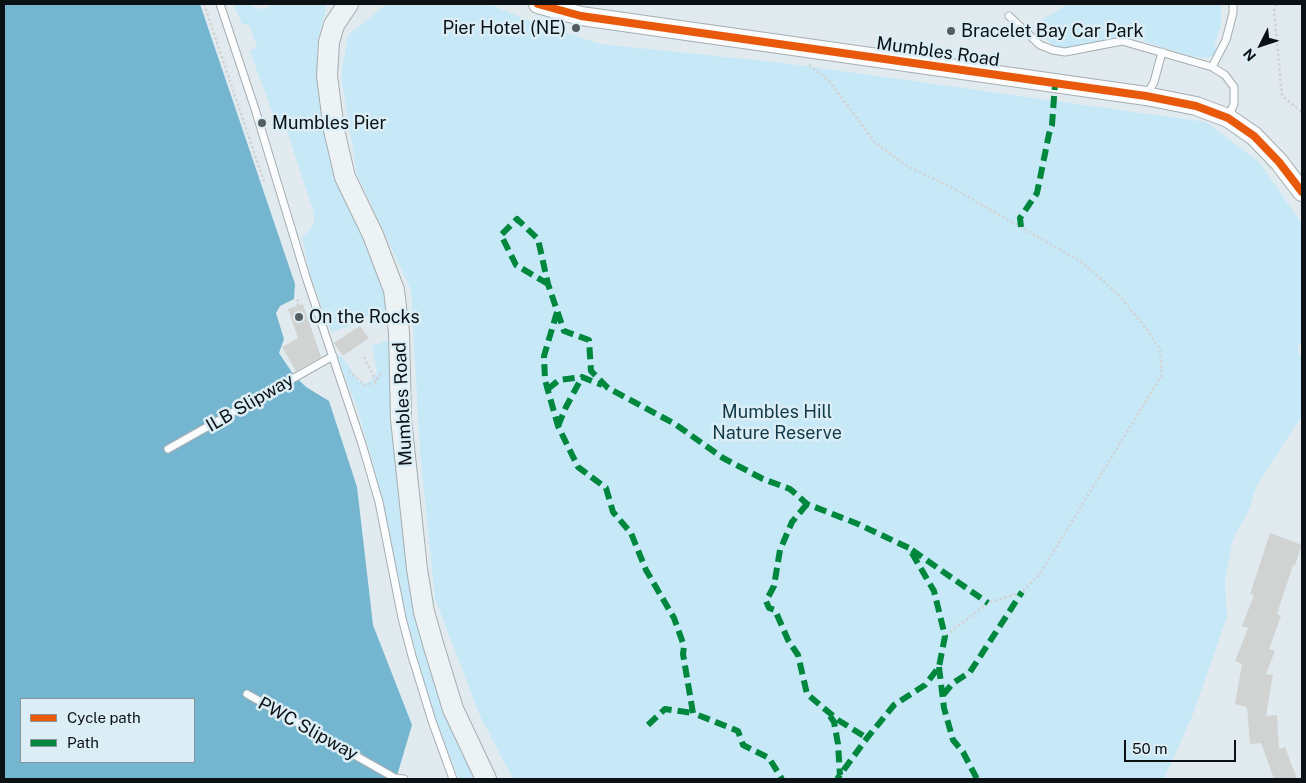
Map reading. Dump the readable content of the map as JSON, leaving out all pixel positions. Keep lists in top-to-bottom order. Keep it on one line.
{"streets":{"main road":["Mumbles Road"],"lane":["ILB Slipway","PWC Slipway"]},"parks":["Mumbles Hill Nature Reserve"],"places":["Pier Hotel (NE)","Bracelet Bay Car Park","Mumbles Pier","On the Rocks"],"legend":["Cycle path","Path"],"scale_bar":"50 m","north":"bottom left"}
